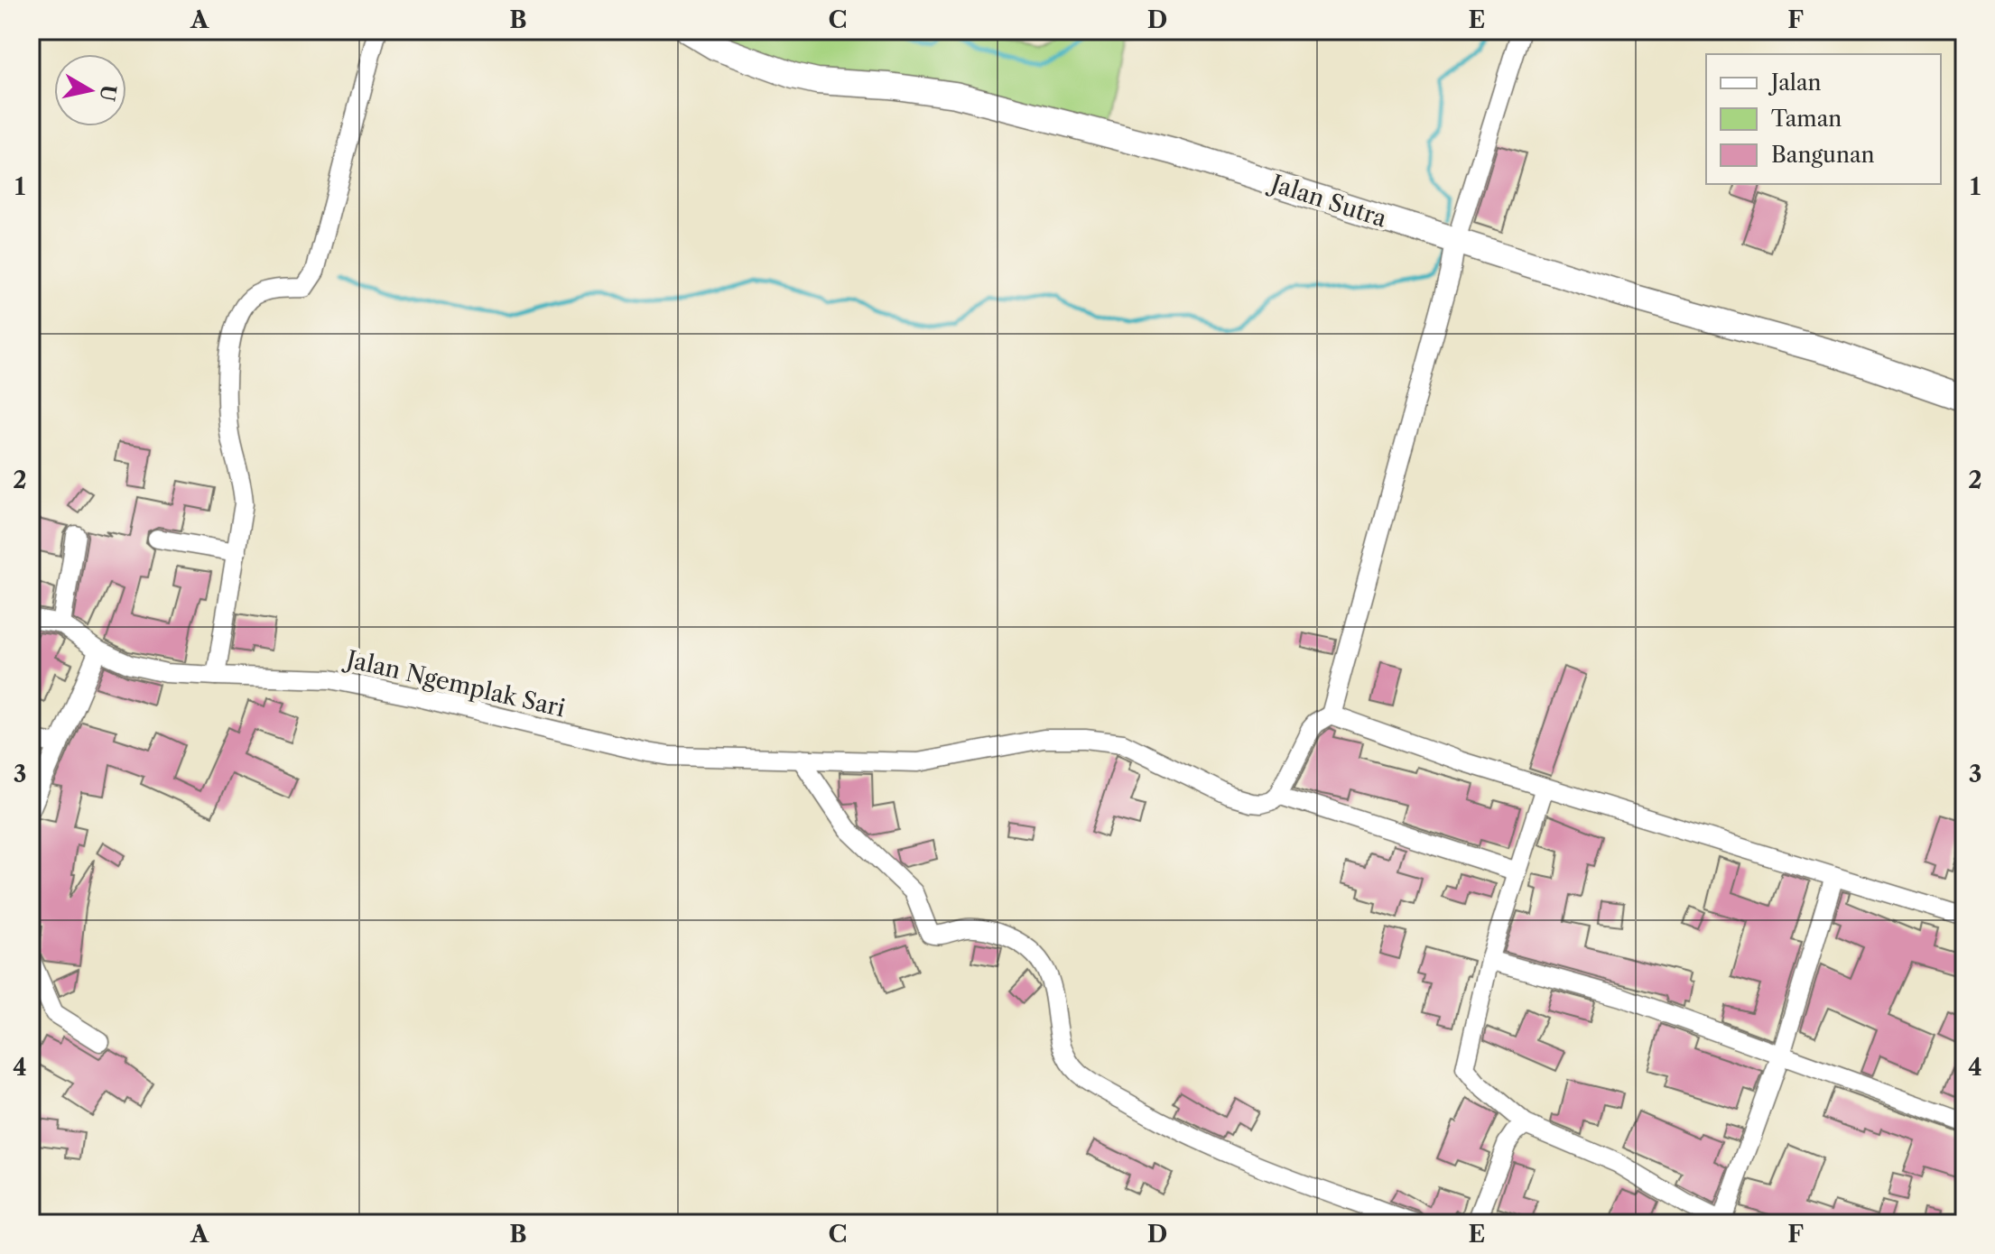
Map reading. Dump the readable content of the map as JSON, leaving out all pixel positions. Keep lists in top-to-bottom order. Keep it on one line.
{"streets":{"street":["Jalan Sutra","Jalan Ngemplak Sari"]},"legend":["Jalan","Taman","Bangunan"],"north":"right","grid":{"columns":["A","B","C","D","E","F"],"rows":["1","2","3","4"]}}
